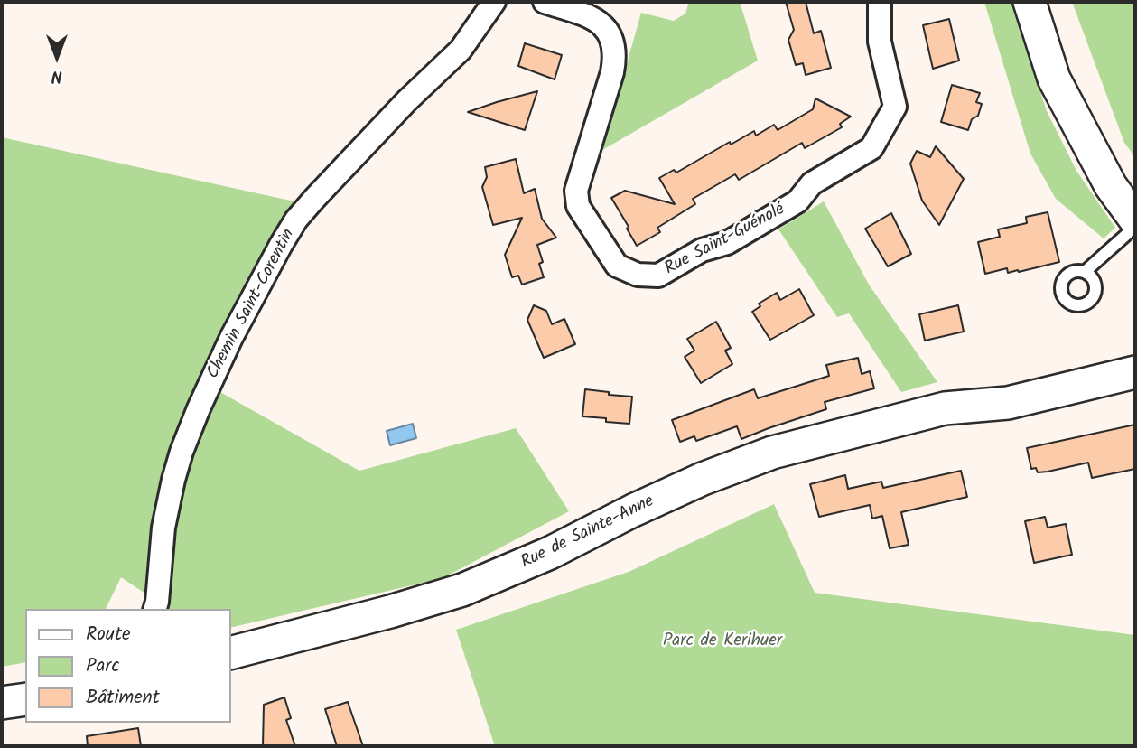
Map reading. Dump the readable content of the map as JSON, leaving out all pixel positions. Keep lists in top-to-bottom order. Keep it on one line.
{"streets":{"street":["Rue Saint-Guénolé","Chemin Saint-Corentin","Rue de Sainte-Anne"]},"parks":["Parc de Kerihuer"],"legend":["Route","Parc","Bâtiment"],"north":"bottom"}
